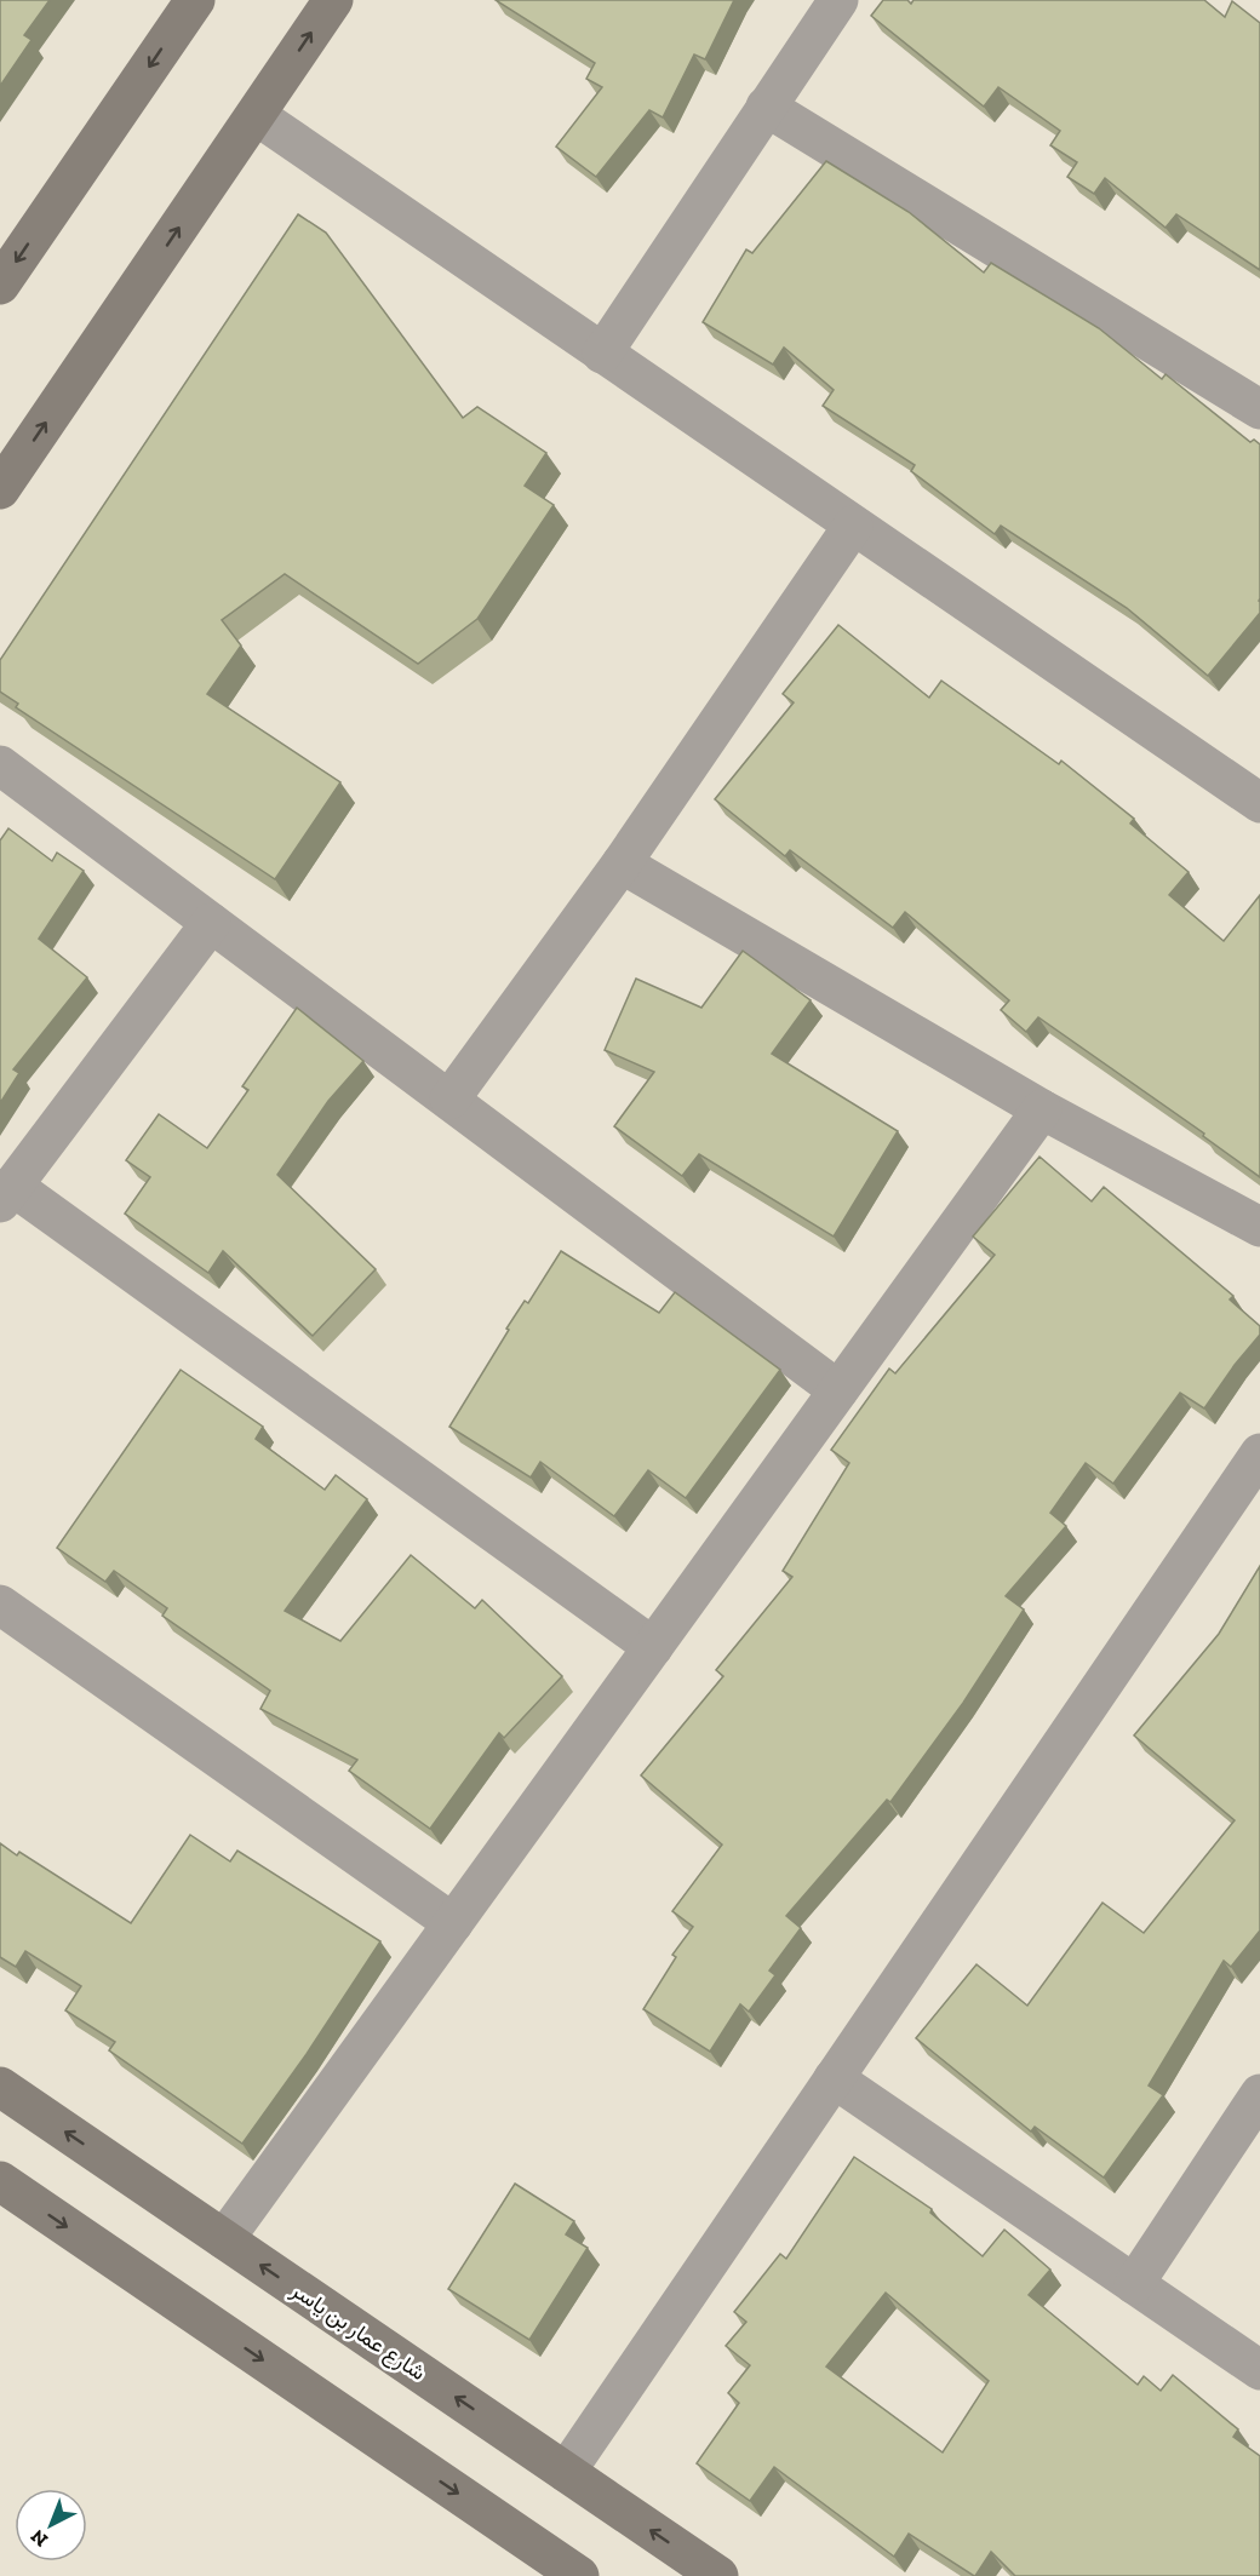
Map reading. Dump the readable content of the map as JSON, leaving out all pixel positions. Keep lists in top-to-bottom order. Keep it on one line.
{"streets":{"street":["شارع عمار بن ياسر"]},"north":"bottom left"}
